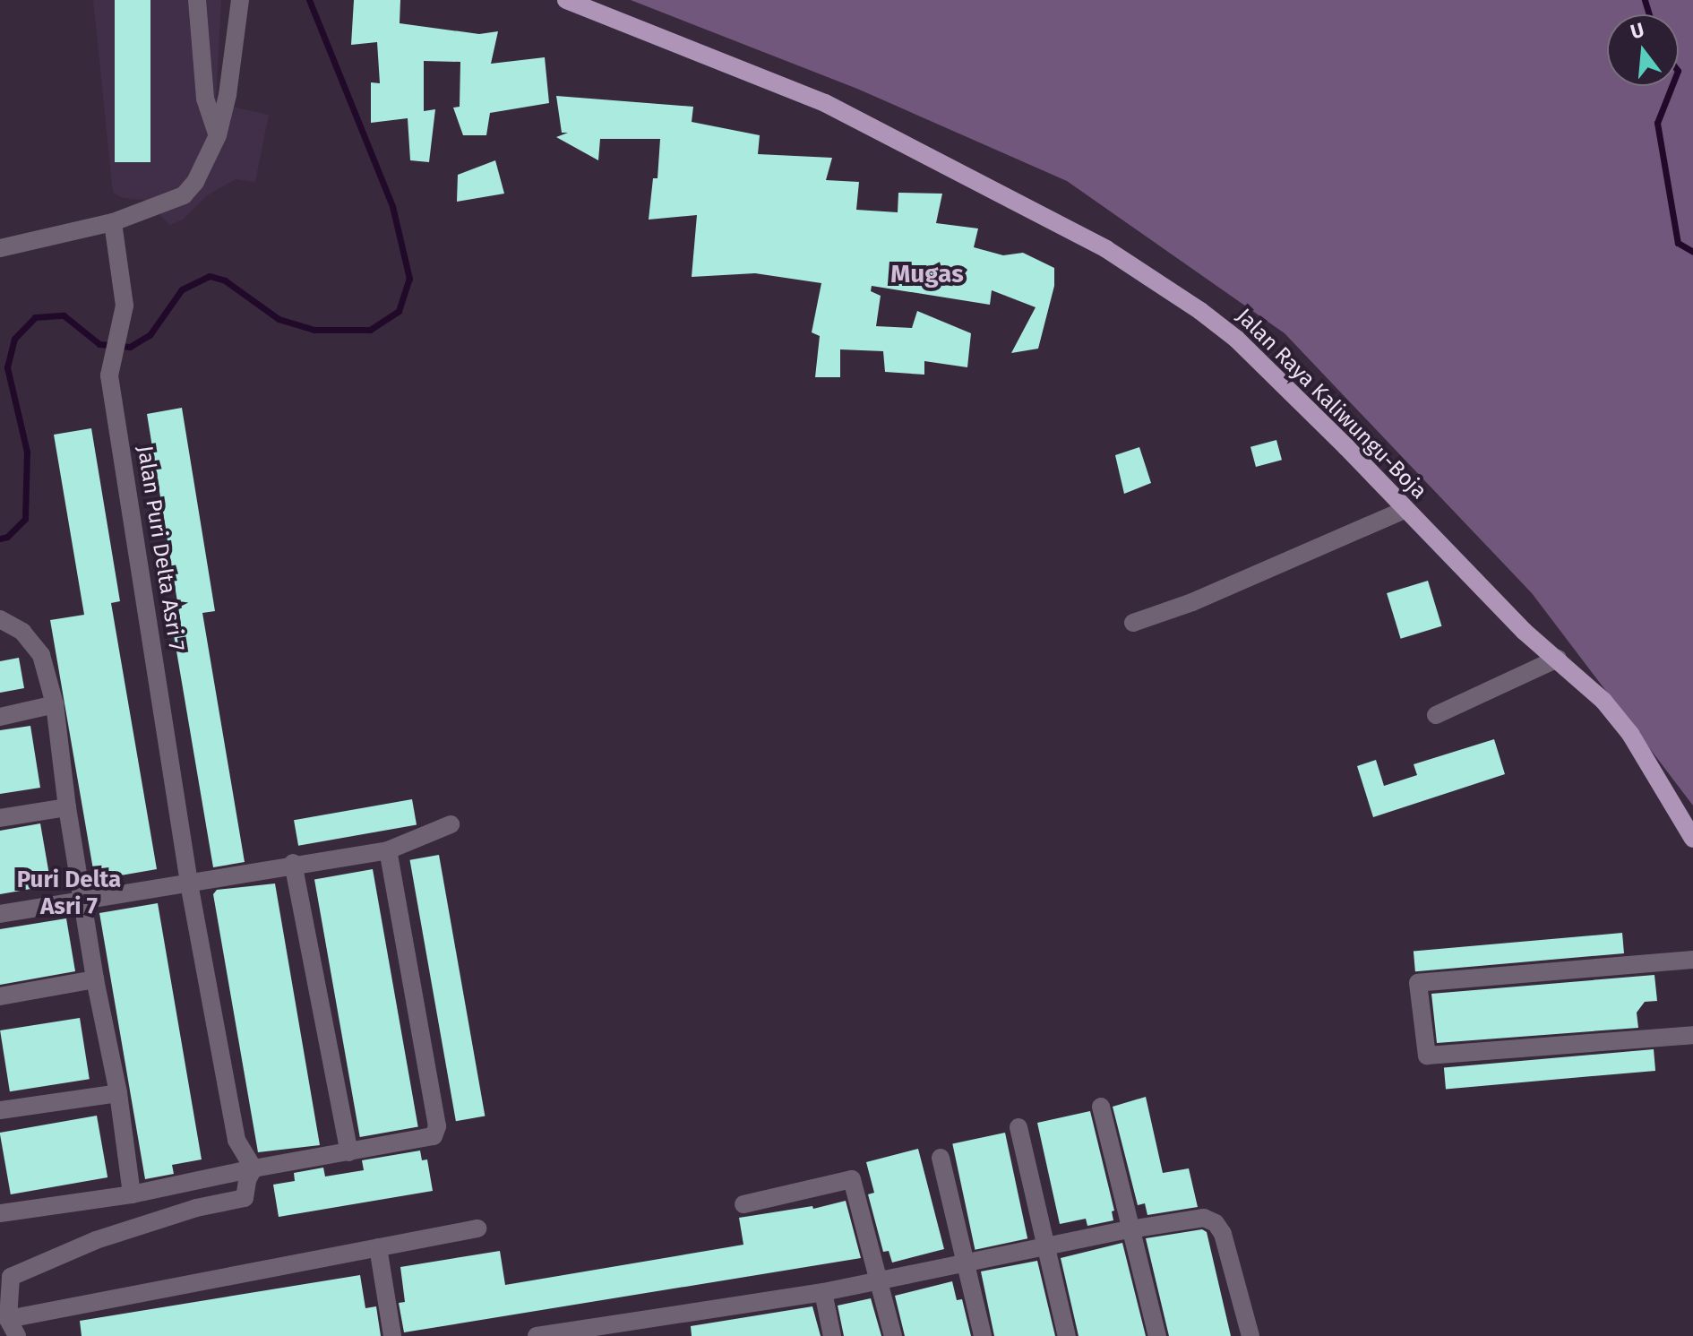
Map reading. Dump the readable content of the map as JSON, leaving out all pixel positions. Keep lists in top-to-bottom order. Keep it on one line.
{"streets":{"main road":["Jalan Raya Kaliwungu-Boja"],"street":["Jalan Puri Delta Asri 7"]},"districts":["Mugas","Puri Delta Asri 7"],"north":"top"}
